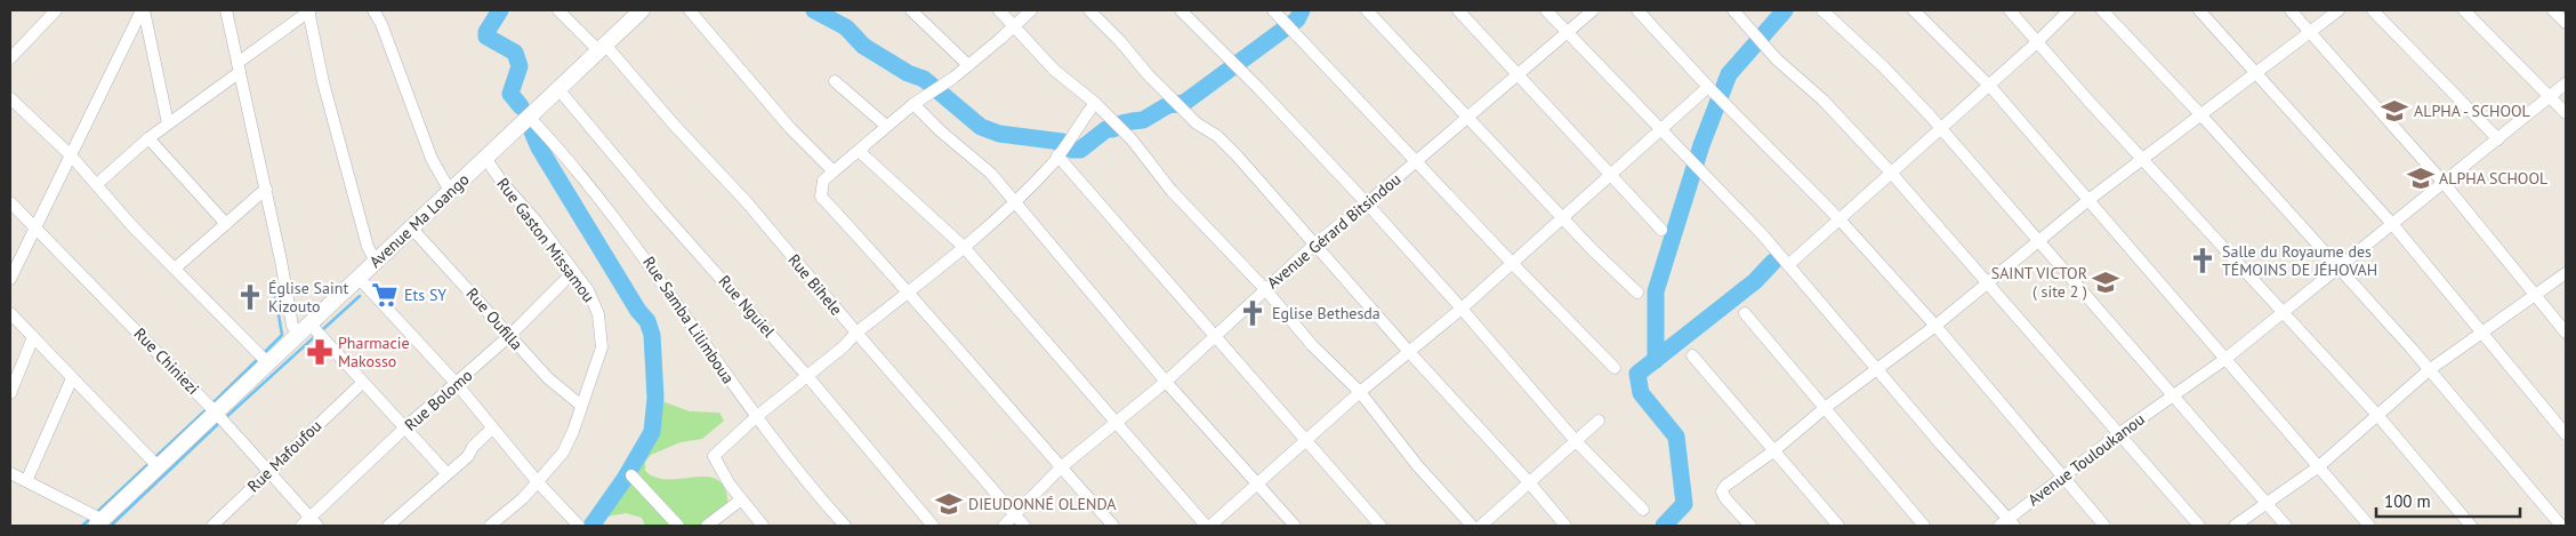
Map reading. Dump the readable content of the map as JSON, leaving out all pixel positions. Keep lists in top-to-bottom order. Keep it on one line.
{"streets":{"main road":["Avenue Ma Loango"],"street":["Avenue Gérard Bitsindou","Rue Gaston Missamou","Rue Bihele","Rue Nguiel","Rue Oufilla","Rue Samba Lilimboua","Rue Chiniezi","Rue Bolomo","Rue Mafoufou","Avenue Touloukanou"]},"crossings":[["Avenue Ma Loango","Rue Gaston Missamou"],["Avenue Ma Loango","Rue Bihele"],["Avenue Ma Loango","Rue Nguiel"],["Avenue Ma Loango","Rue Oufilla"],["Avenue Ma Loango","Rue Samba Lilimboua"],["Avenue Ma Loango","Rue Chiniezi"],["Avenue Gérard Bitsindou","Rue Bihele"],["Rue Gaston Missamou","Rue Oufilla"],["Rue Gaston Missamou","Rue Bolomo"],["Rue Oufilla","Rue Bolomo"],["Rue Chiniezi","Rue Bolomo"],["Rue Chiniezi","Rue Mafoufou"]],"places":{"school or university":["ALPHA - SCHOOL","ALPHA SCHOOL","SAINT VICTOR ( site 2 )","DIEUDONNÉ OLENDA"],"church":["Salle du Royaume des TÉMOINS DE JÉHOVAH","Église Saint Kizouto","Eglise Bethesda"],"supermarket":["Ets SY"],"pharmacy":["Pharmacie Makosso"]},"scale_bar":"100 m"}
